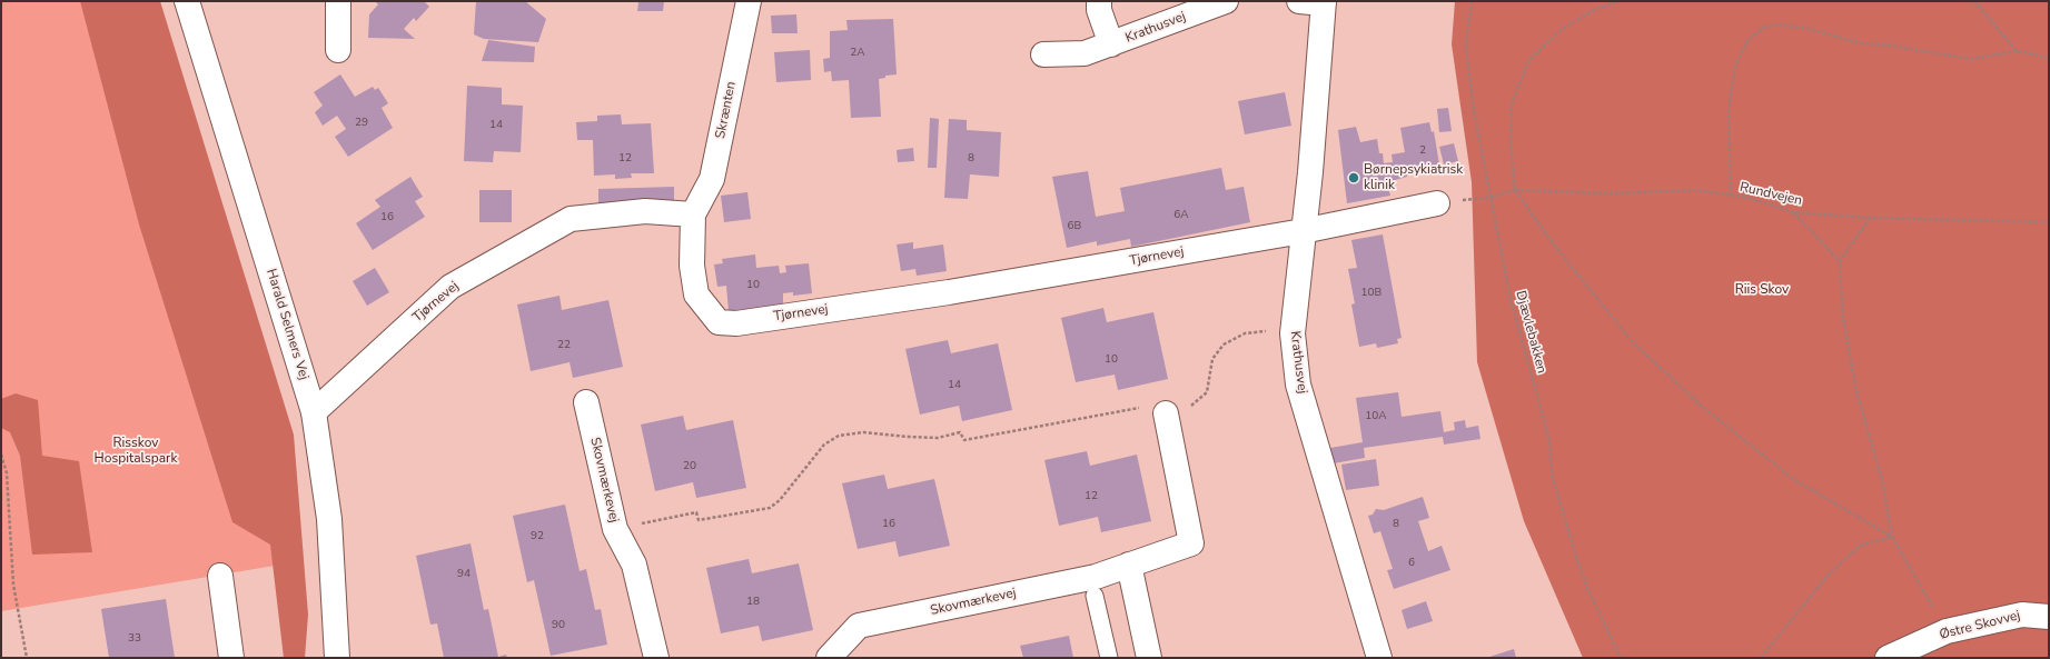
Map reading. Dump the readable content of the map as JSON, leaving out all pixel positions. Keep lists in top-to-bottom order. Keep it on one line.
{"streets":{"street":["Krathusvej","Skrænten","Tjørnevej","Harald Selmers Vej","Skovmærkevej","Østre Skovvej"],"path":["Rundvejen","Djævlebakken"]},"crossings":[["Krathusvej","Tjørnevej"],["Skrænten","Tjørnevej"],["Rundvejen","Tjørnevej"],["Rundvejen","Djævlebakken"],["Tjørnevej","Harald Selmers Vej"]],"parks":["Riis Skov","Risskov Hospitalspark"],"places":["Børnepsykiatrisk klinik"],"house_numbers":["2A","29","14","2","12","8","6A","16","6B","10","10B","22","10","14","10A","20","12","16","8","92","6","94","18","90","33"]}
